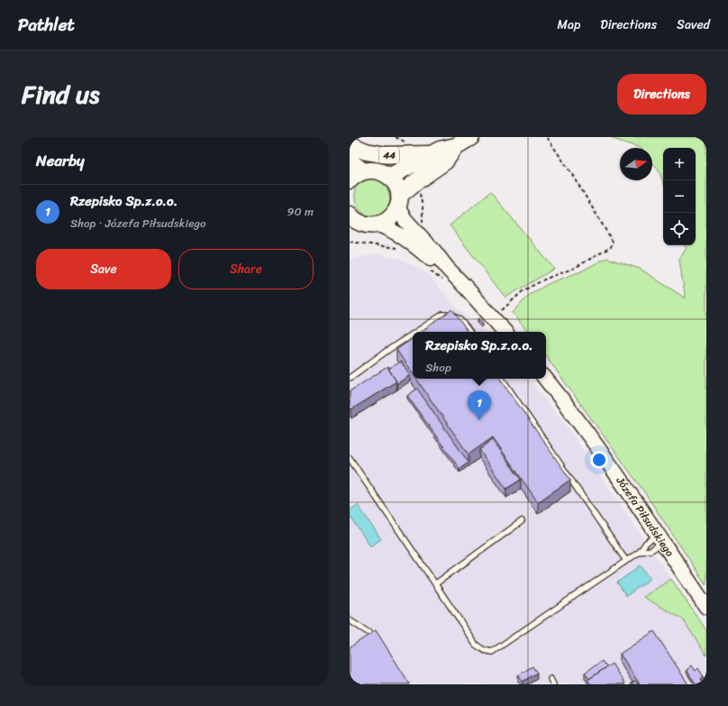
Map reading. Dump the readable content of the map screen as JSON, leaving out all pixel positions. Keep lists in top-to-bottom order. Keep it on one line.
{"streets":{"main road":["44","Józefa Piłsudskiego"]},"north":"right","page":{"header":"Pathlet","nav":["Map","Directions","Saved"],"title":"Find us","buttons":["Directions",["Save","Share"]],"heading":"Nearby","map_buttons":["+","−"],"list":[{"mark":"1","name":"Rzepisko Sp.z.o.o.","note":"Shop · Józefa Piłsudskiego","value":"90 m"}],"popup":["Rzepisko Sp.z.o.o.","Shop"],"pins":"1"}}
